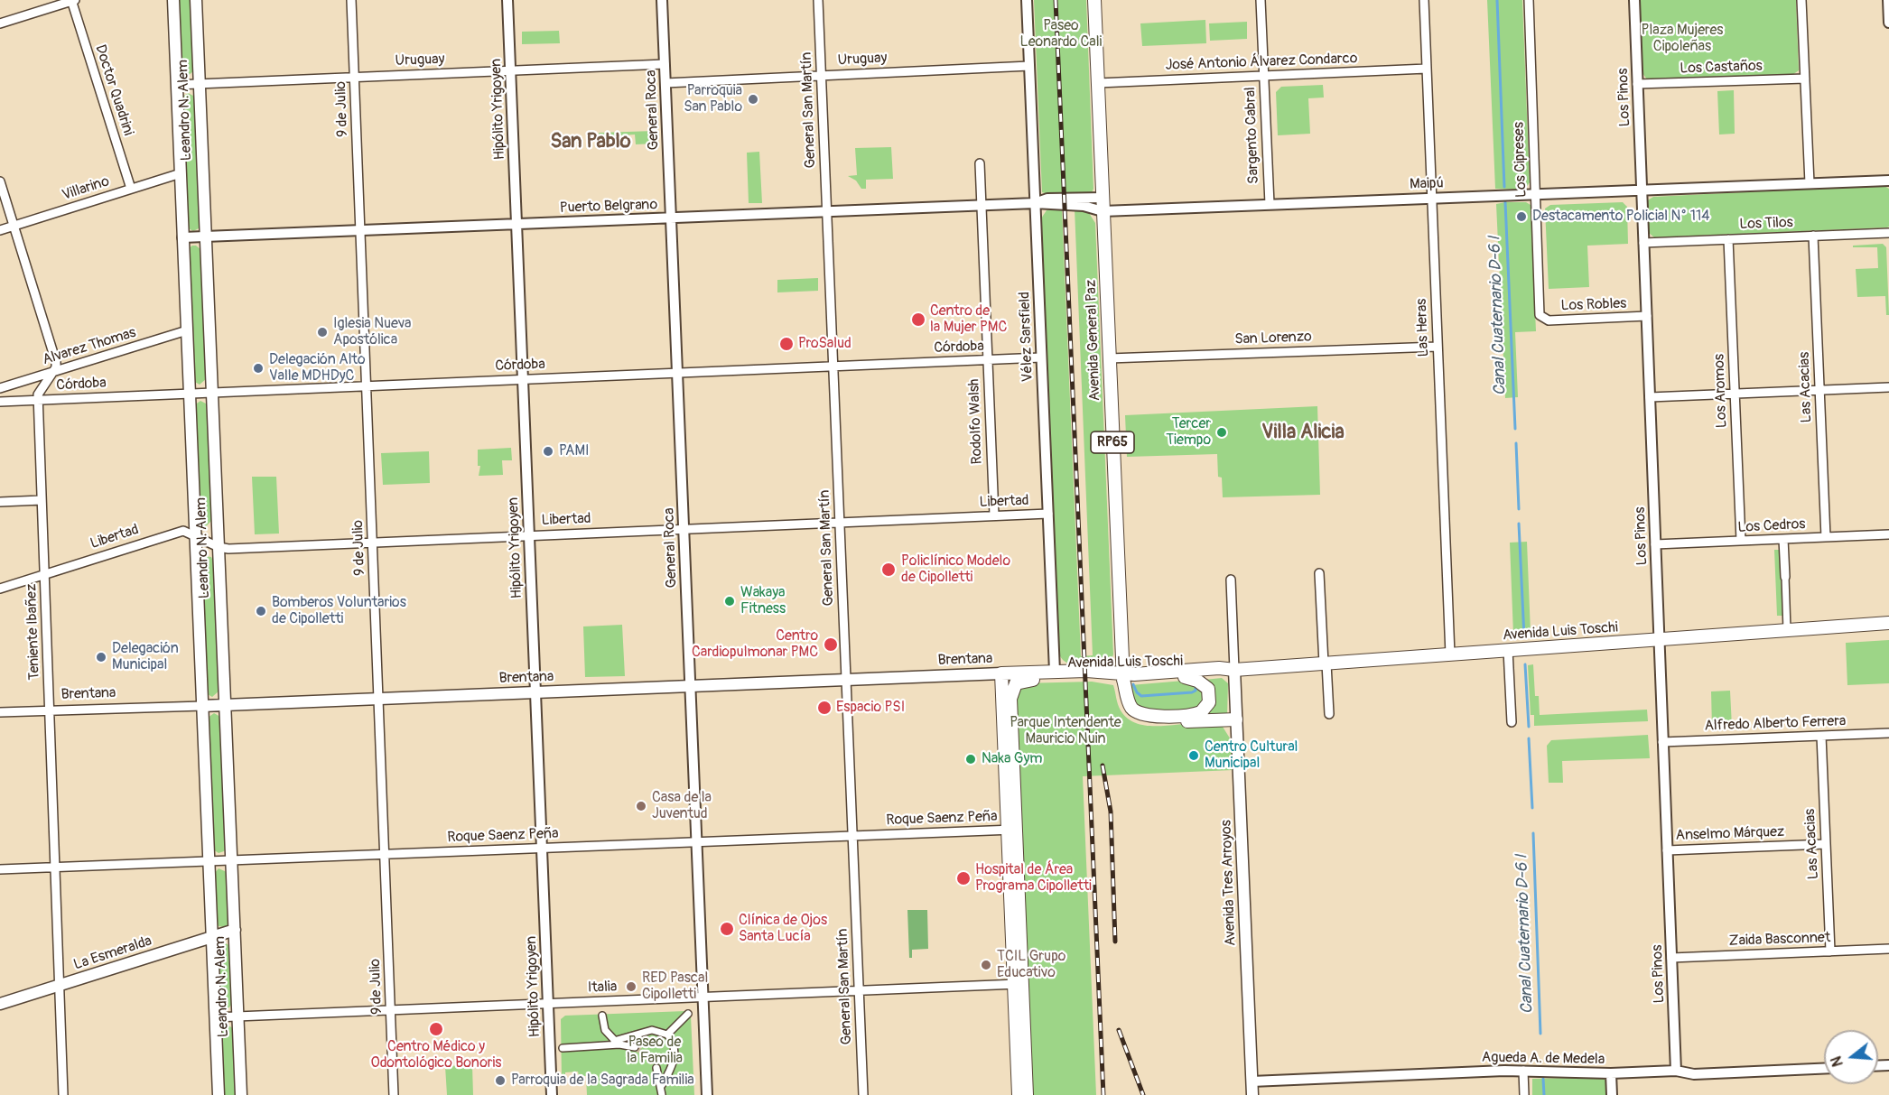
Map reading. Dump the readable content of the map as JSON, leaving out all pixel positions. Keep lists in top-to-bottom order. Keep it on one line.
{"streets":{"main road":["Leandro N. Alem","Avenida General Paz","RP65","Avenida Luis Toschi","Brentana","Avenida Tres Arroyos","La Esmeralda"],"street":["Uruguay","José Antonio Álvarez Condarco","Los Castaños","Doctor Quadrini","Los Pinos","9 de Julio","Hipólito Yrigoyen","General Roca","General San Martín","Sargento Cabral","Los Cipreses","Maipú","Villarino","Puerto Belgrano","Los Tilos","Los Robles","Las Heras","Vélez Sarsfield","San Lorenzo","Alvarez Thomas","Córdoba","Las Acacias","Los Aromos","Rodolfo Walsh","Libertad","Los Cedros","Teniente Ibañez","Alfredo Alberto Ferrera","Roque Saenz Peña","Anselmo Márquez","Zaida Basconnet","Italia","Agueda A. de Medela"]},"crossings":[["Uruguay","9 de Julio"],["Uruguay","Hipólito Yrigoyen"],["Uruguay","Leandro N. Alem"],["Uruguay","General Roca"],["Uruguay","General San Martín"],["Uruguay","Vélez Sarsfield"],["José Antonio Álvarez Condarco","Sargento Cabral"],["José Antonio Álvarez Condarco","Las Heras"],["José Antonio Álvarez Condarco","Avenida General Paz"],["Los Castaños","Los Pinos"],["Doctor Quadrini","Villarino"],["Los Pinos","Maipú"],["Los Pinos","Los Tilos"],["Los Pinos","Los Robles"],["Los Pinos","Los Cedros"],["Los Pinos","Avenida Luis Toschi"],["Los Pinos","Alfredo Alberto Ferrera"],["Los Pinos","Anselmo Márquez"],["Los Pinos","Zaida Basconnet"],["Los Pinos","Agueda A. de Medela"],["9 de Julio","Puerto Belgrano"],["9 de Julio","Córdoba"],["9 de Julio","Libertad"],["9 de Julio","Brentana"],["9 de Julio","Roque Saenz Peña"],["9 de Julio","Italia"],["Hipólito Yrigoyen","Puerto Belgrano"],["Hipólito Yrigoyen","Córdoba"],["Hipólito Yrigoyen","Libertad"],["Hipólito Yrigoyen","Brentana"],["Hipólito Yrigoyen","Roque Saenz Peña"],["Hipólito Yrigoyen","Italia"],["Leandro N. Alem","Villarino"],["Leandro N. Alem","Puerto Belgrano"],["Leandro N. Alem","Alvarez Thomas"],["Leandro N. Alem","Córdoba"],["Leandro N. Alem","Libertad"],["Leandro N. Alem","Brentana"],["Leandro N. Alem","Roque Saenz Peña"],["Leandro N. Alem","La Esmeralda"],["Leandro N. Alem","Italia"],["General Roca","Puerto Belgrano"],["General Roca","Córdoba"],["General Roca","Libertad"],["General Roca","Brentana"],["General Roca","Roque Saenz Peña"],["General Roca","Italia"],["General San Martín","Puerto Belgrano"],["General San Martín","Córdoba"],["General San Martín","Libertad"],["General San Martín","Brentana"],["General San Martín","Roque Saenz Peña"],["General San Martín","Italia"],["Sargento Cabral","Maipú"],["Los Cipreses","Maipú"],["Los Cipreses","Los Robles"],["Maipú","Puerto Belgrano"],["Maipú","Las Heras"],["Maipú","Vélez Sarsfield"],["Maipú","Avenida General Paz"],["Puerto Belgrano","Vélez Sarsfield"],["Puerto Belgrano","Rodolfo Walsh"],["Los Tilos","Las Acacias"],["Los Tilos","Los Aromos"],["Las Heras","San Lorenzo"],["Las Heras","Avenida Luis Toschi"],["Vélez Sarsfield","Córdoba"],["Vélez Sarsfield","Libertad"],["Vélez Sarsfield","Avenida Luis Toschi"],["Vélez Sarsfield","Brentana"],["San Lorenzo","Avenida General Paz"],["Avenida General Paz","RP65"],["Avenida General Paz","Avenida Luis Toschi"],["Alvarez Thomas","Teniente Ibañez"],["Córdoba","Rodolfo Walsh"],["Córdoba","Teniente Ibañez"],["Las Acacias","Los Cedros"],["Las Acacias","Alfredo Alberto Ferrera"],["Las Acacias","Anselmo Márquez"],["Las Acacias","Zaida Basconnet"],["Los Aromos","Los Cedros"],["Rodolfo Walsh","Libertad"],["RP65","Avenida Luis Toschi"],["Libertad","Teniente Ibañez"],["Teniente Ibañez","Brentana"],["Teniente Ibañez","Roque Saenz Peña"],["Teniente Ibañez","La Esmeralda"],["Avenida Luis Toschi","Brentana"],["Avenida Luis Toschi","Avenida Tres Arroyos"],["Avenida Tres Arroyos","Agueda A. de Medela"]],"districts":["San Pablo","Villa Alicia"],"water":["Canal Cuaternario D-6 I"],"parks":["Paseo Leonardo Cali","Plaza Mujeres Cipoleñas","Parque Intendente Mauricio Nuin","Paseo de la Familia"],"places":["Parroquia San Pablo","Destacamento Policial N° 114","Centro de la Mujer PMC","Iglesia Nueva Apostólica","ProSalud","Delegación Alto Valle MDHDyC","Tercer Tiempo","PAMI","Policlínico Modelo de Cipolletti","Wakaya Fitness","Bomberos Voluntarios de Cipolletti","Centro Cardiopulmonar PMC","Delegación Municipal","Espacio PSI","Centro Cultural Municipal","Naka Gym","Casa de la Juventud","Hospital de Área Programa Cipolletti","Clínica de Ojos Santa Lucía","TCIL Grupo Educativo","RED Pascal Cipolletti","Centro Médico y Odontológico Bonoris","Parroquia de la Sagrada Familia"],"north":"left"}
